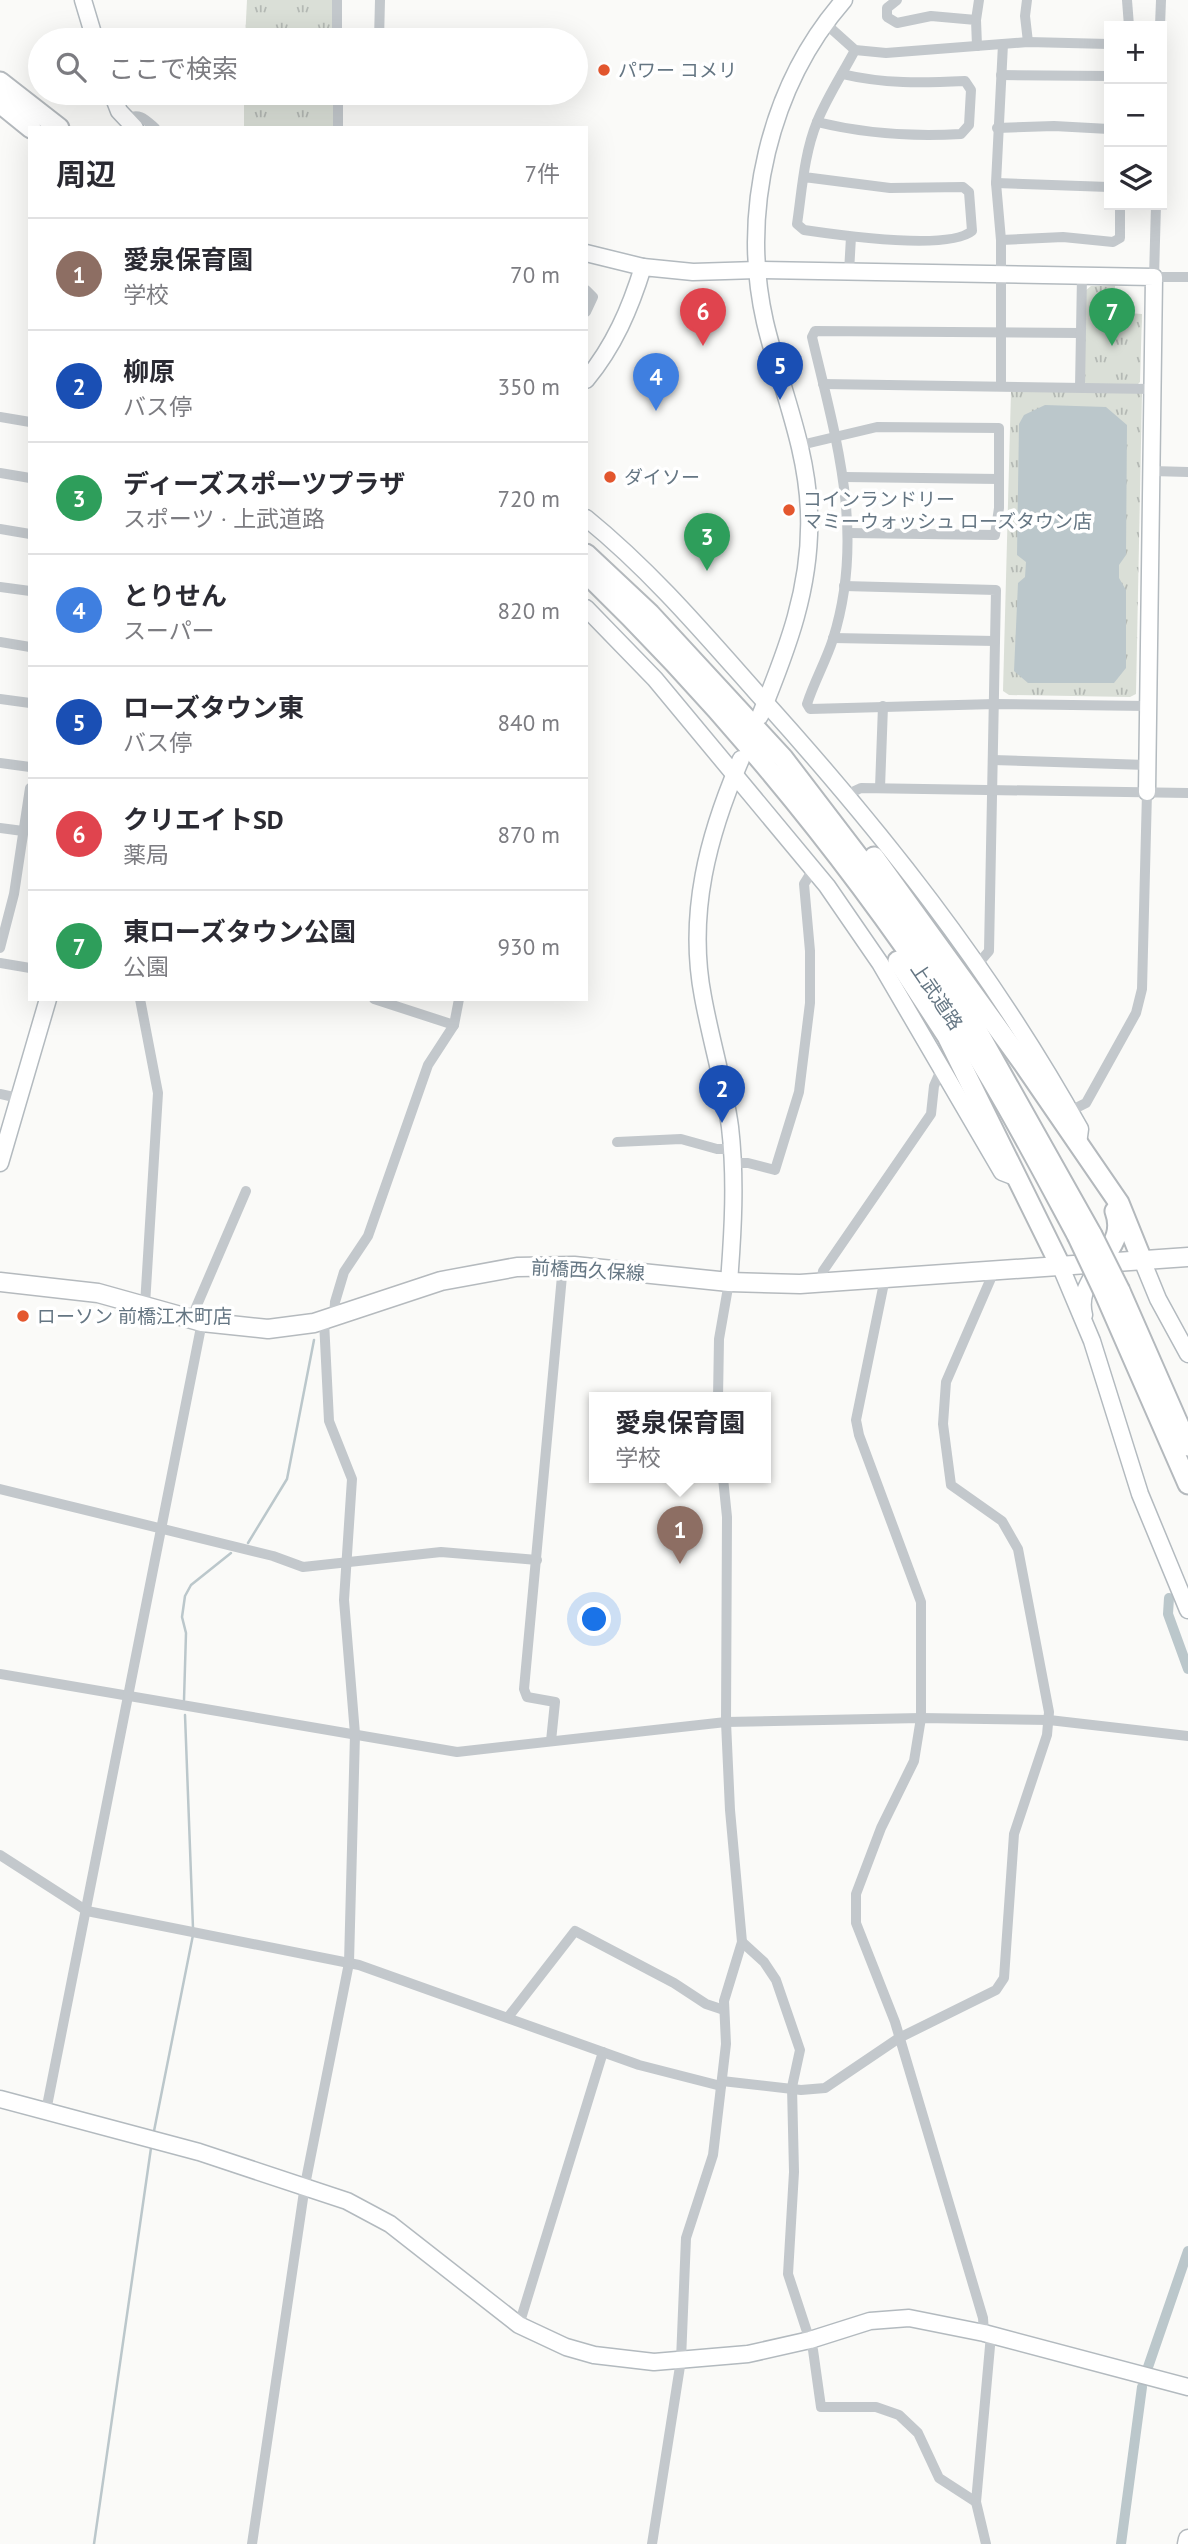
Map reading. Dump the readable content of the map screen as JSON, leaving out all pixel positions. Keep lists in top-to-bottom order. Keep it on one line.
{"streets":{"highway":["上武道路"],"main road":["前橋西久保線"]},"places":["パワー コメリ","ダイソー","コインランドリー マミーウォッシュ ローズタウン店","ローソン 前橋江木町店"],"page":{"map_buttons":["+","−"],"search":"ここで検索","heading":["周辺","7件"],"list":[{"mark":"1","name":"愛泉保育園","note":"学校","value":"70 m"},{"mark":"2","name":"柳原","note":"バス停","value":"350 m"},{"mark":"3","name":"ディーズスポーツプラザ","note":"スポーツ · 上武道路","value":"720 m"},{"mark":"4","name":"とりせん","note":"スーパー","value":"820 m"},{"mark":"5","name":"ローズタウン東","note":"バス停","value":"840 m"},{"mark":"6","name":"クリエイトSD","note":"薬局","value":"870 m"},{"mark":"7","name":"東ローズタウン公園","note":"公園","value":"930 m"}],"pins":["6","7","5","4","3","2","1"],"popup":["愛泉保育園","学校"]}}
